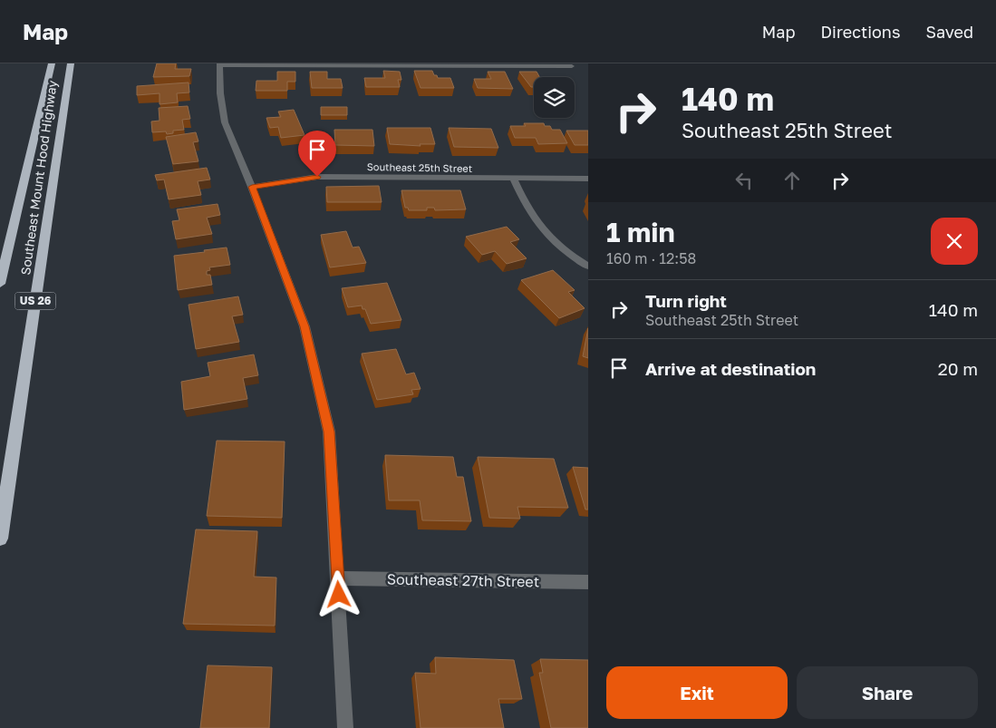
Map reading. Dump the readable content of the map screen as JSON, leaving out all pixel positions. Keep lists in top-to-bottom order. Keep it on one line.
{"streets":{"highway":["Southeast Mount Hood Highway","US 26"],"street":["Southeast 25th Street","Southeast 27th Street"]},"page":{"header":"Map","nav":["Map","Directions","Saved"],"turn":["140 m","Southeast 25th Street"],"heading":["1 min","160 m · 12:58"],"list":[{"name":"Turn right","note":"Southeast 25th Street","value":"140 m"},{"name":"Arrive at destination","value":"20 m"}],"buttons":["Exit","Share"]}}
